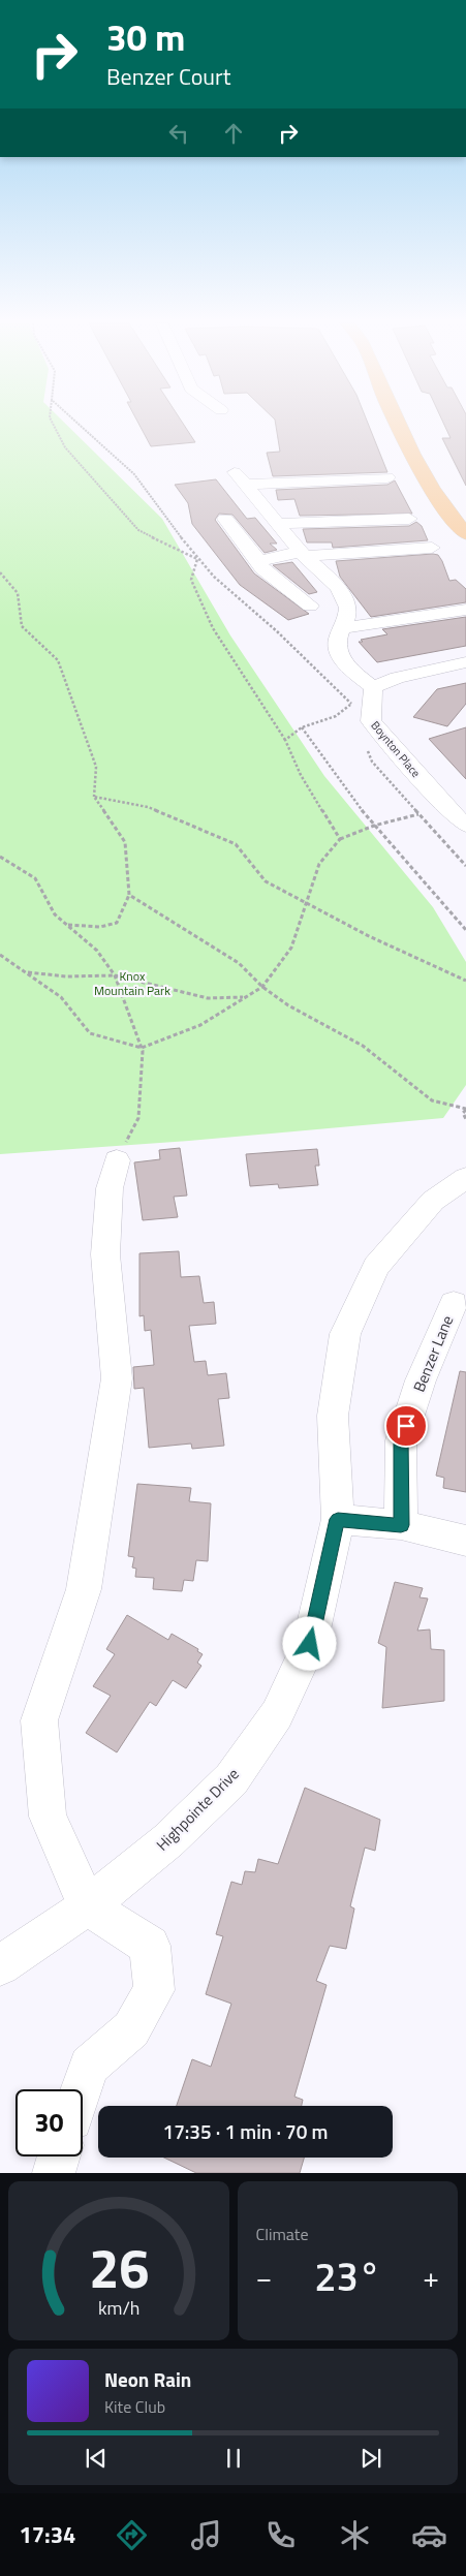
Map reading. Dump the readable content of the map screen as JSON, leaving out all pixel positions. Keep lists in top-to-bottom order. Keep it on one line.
{"streets":{"street":["Boynton Place","Benzer Lane","Highpointe Drive"]},"parks":["Knox Mountain Park"],"page":{"turn":["30 m","Benzer Court"],"limit":"30","trip":"17:35 · 1 min · 70 m","tile":"Climate","heat":["−","23°","+"],"song":["Neon Rain","Kite Club"],"tabs":"17:34","gauge":["26","km/h"]}}
